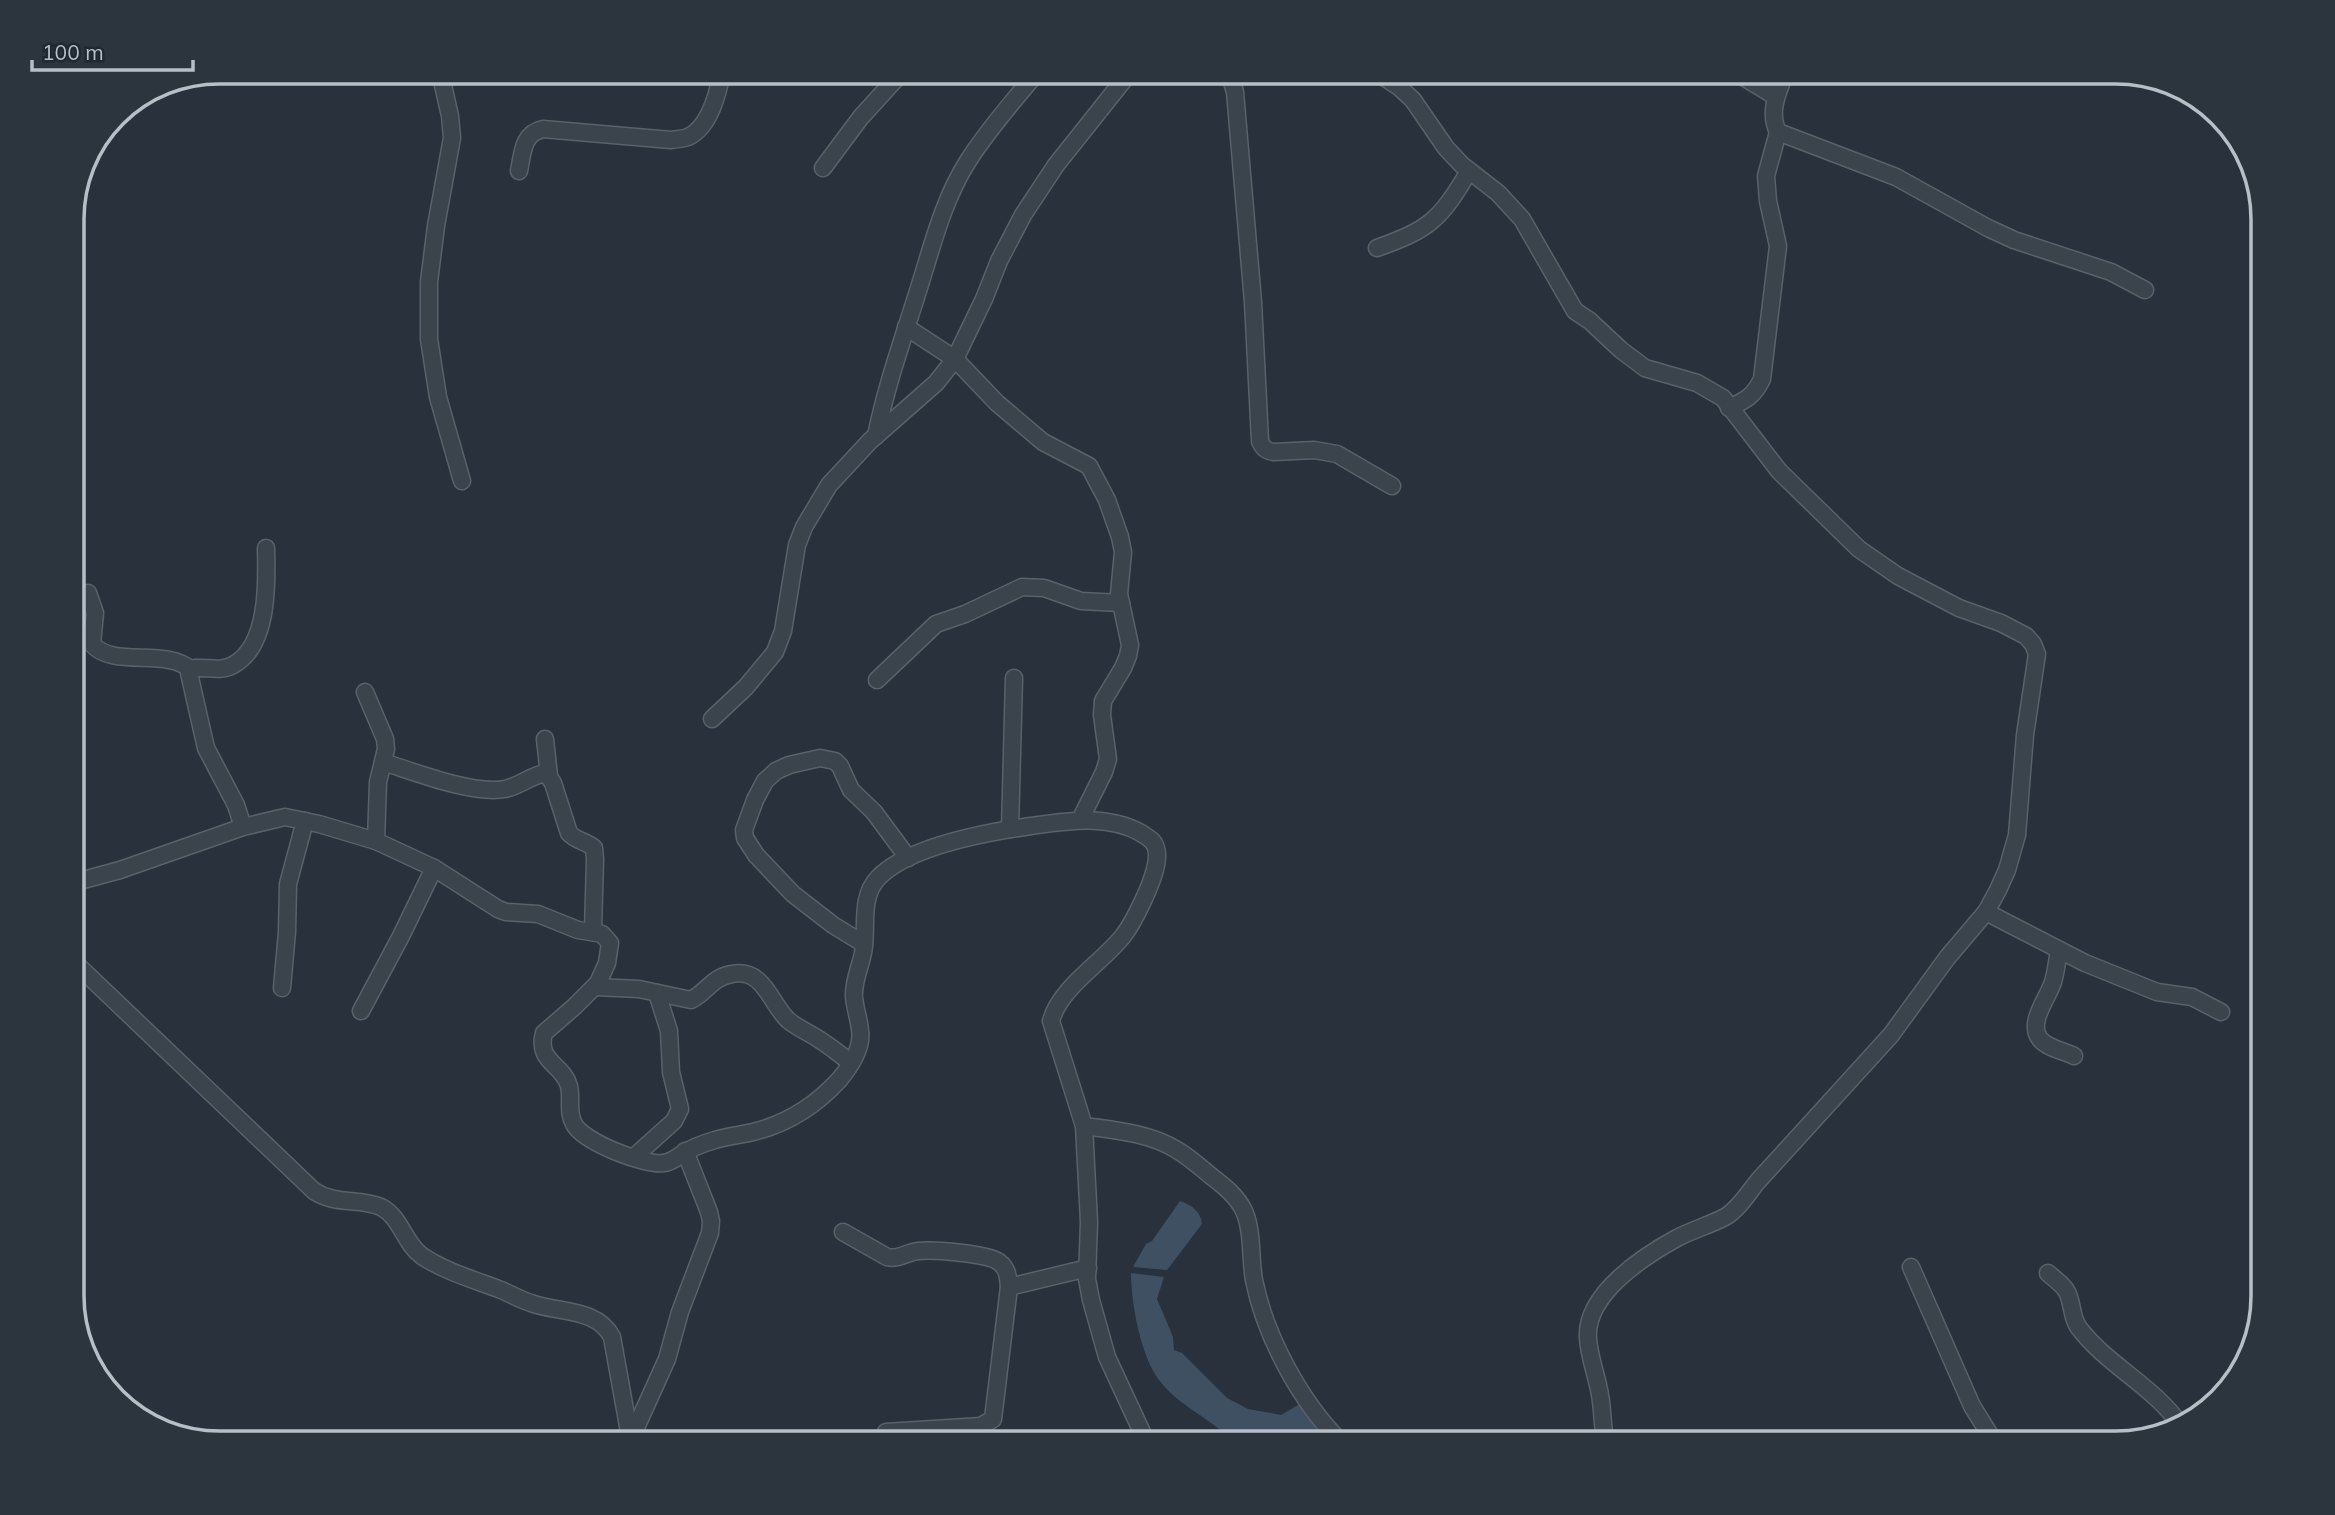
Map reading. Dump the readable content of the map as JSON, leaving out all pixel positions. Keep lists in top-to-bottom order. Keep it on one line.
{"scale_bar":"100 m"}
